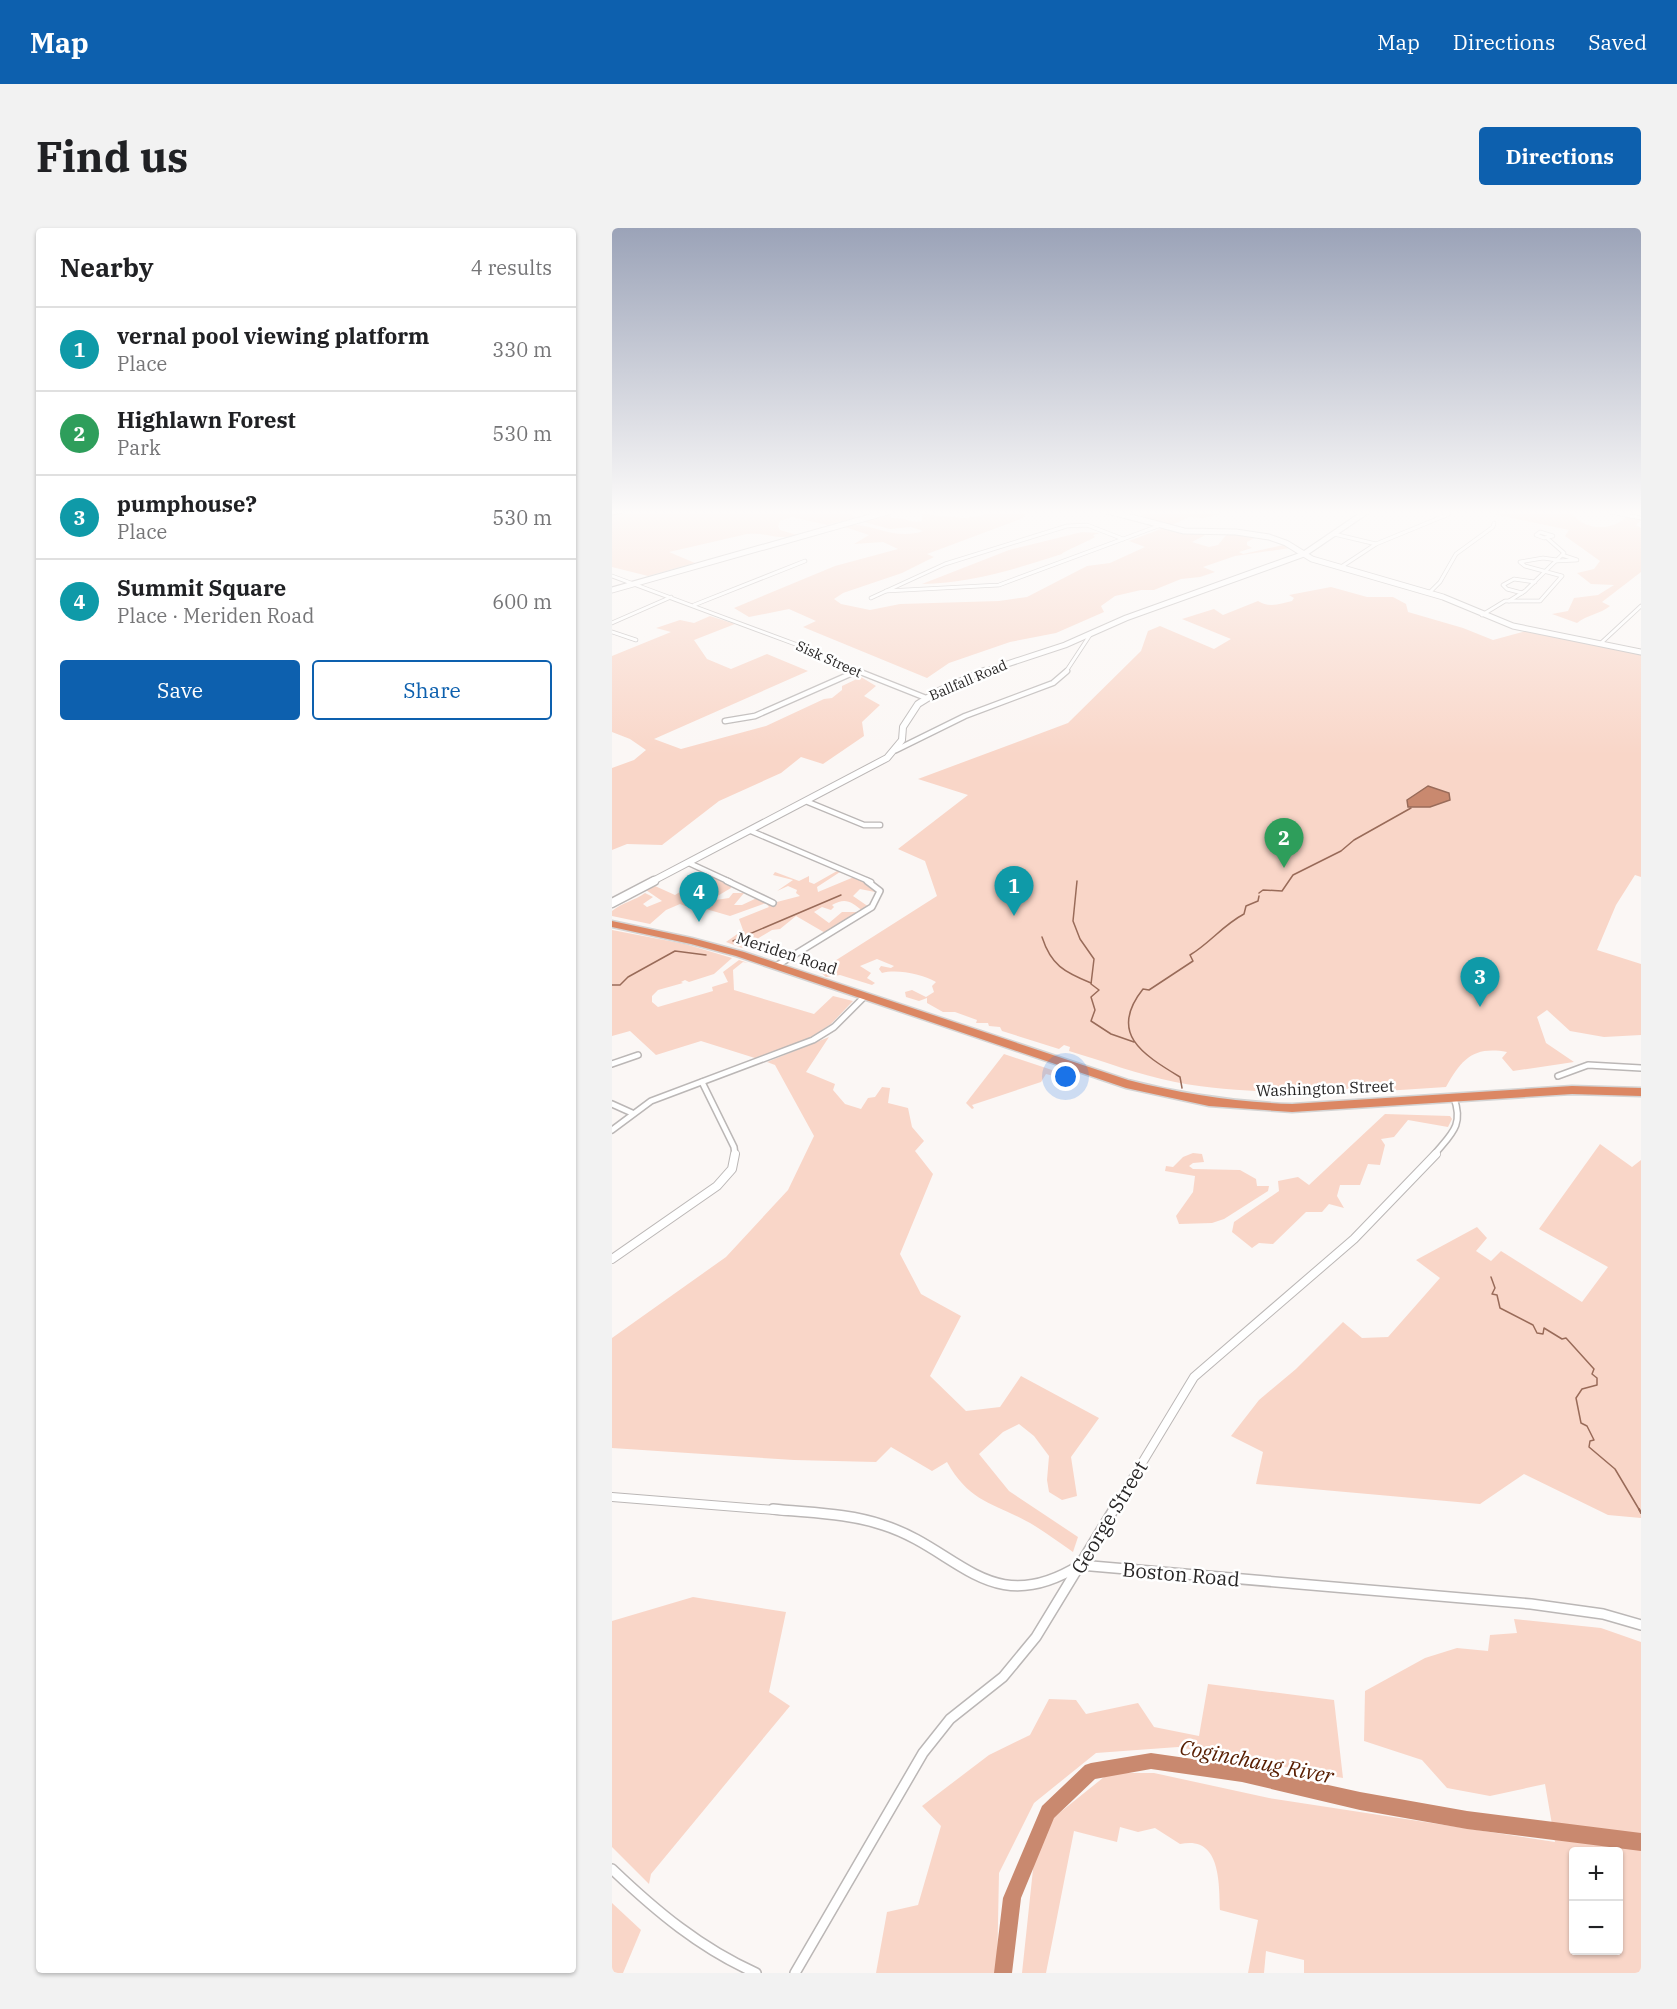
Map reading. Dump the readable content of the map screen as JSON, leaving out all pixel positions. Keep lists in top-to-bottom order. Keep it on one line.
{"streets":{"highway":["Meriden Road","Washington Street"],"main road":["Ballfall Road"],"street":["Sisk Street","George Street","Boston Road"]},"crossings":[["Sisk Street","Ballfall Road"],["Meriden Road","Washington Street"],["Washington Street","George Street"],["George Street","Boston Road"]],"water":["Coginchaug River"],"page":{"header":"Map","nav":["Map","Directions","Saved"],"buttons":["Directions",["Save","Share"]],"title":"Find us","heading":["Nearby","4 results"],"list":[{"mark":"1","name":"vernal pool viewing platform","note":"Place","value":"330 m"},{"mark":"2","name":"Highlawn Forest","note":"Park","value":"530 m"},{"mark":"3","name":"pumphouse?","note":"Place","value":"530 m"},{"mark":"4","name":"Summit Square","note":"Place · Meriden Road","value":"600 m"}],"pins":["2","1","4","3"],"map_buttons":["+","−"]}}
